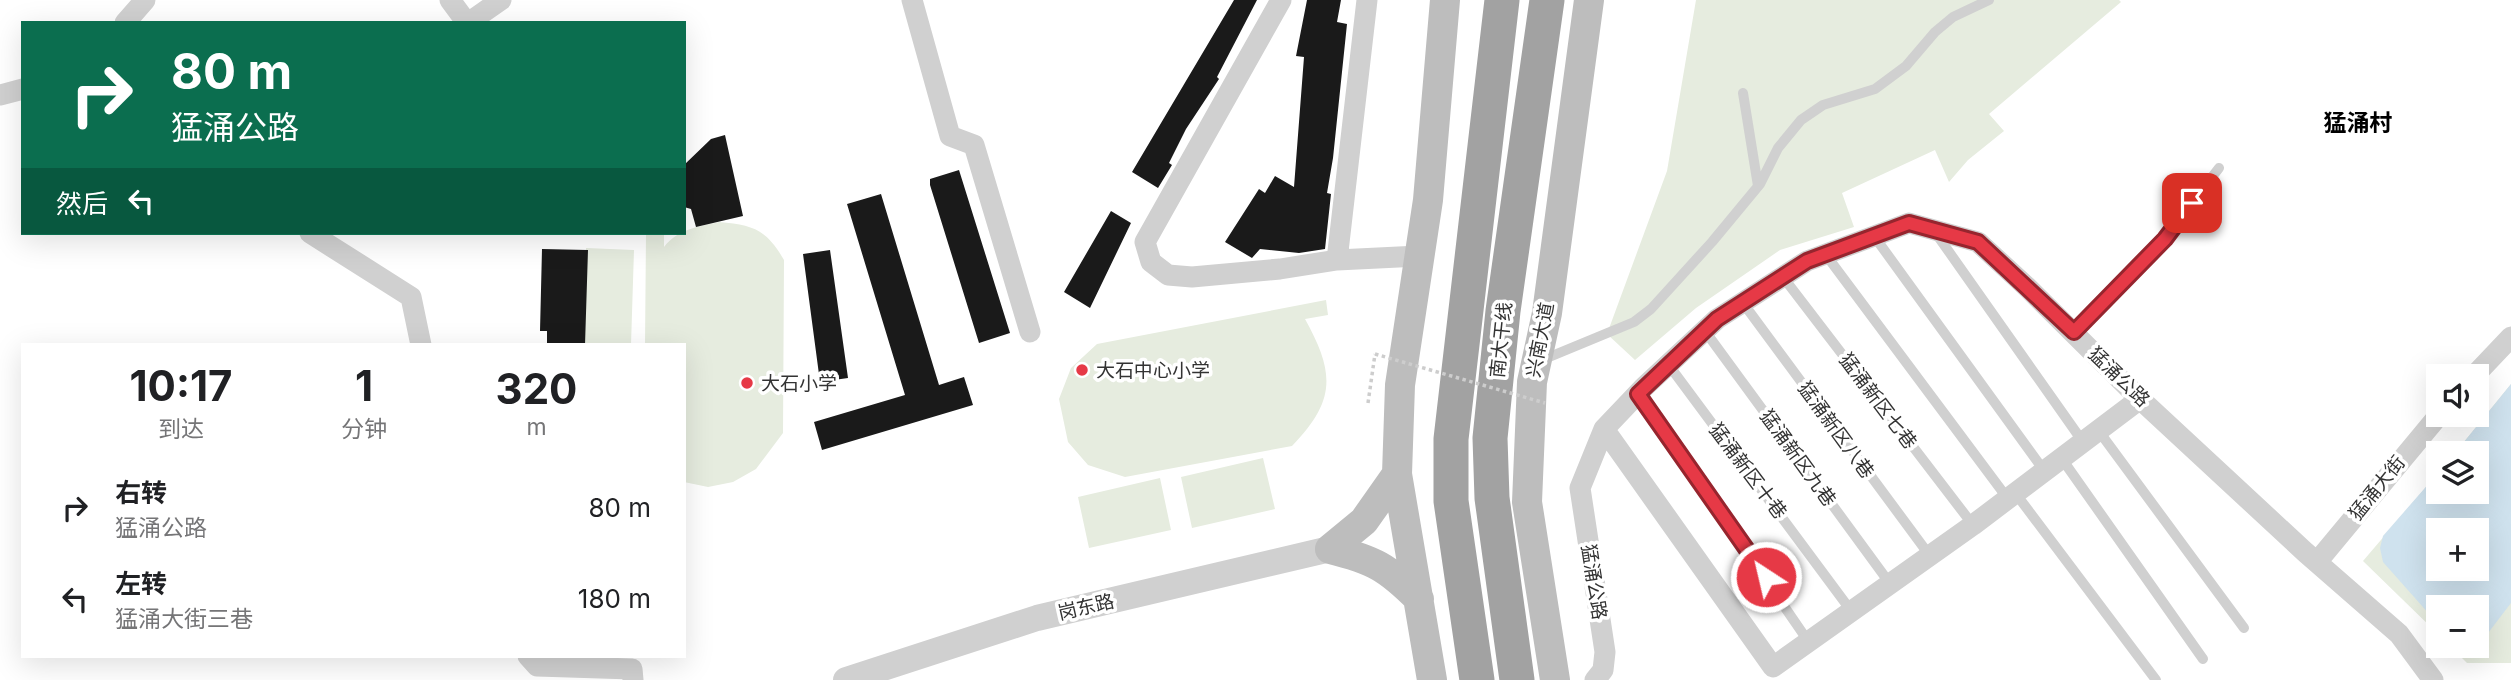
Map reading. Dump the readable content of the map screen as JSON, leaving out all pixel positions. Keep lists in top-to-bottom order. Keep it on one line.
{"streets":{"highway":["南大干线"],"main road":["兴南大道"],"street":["猛涌公路","猛涌大街","岗东路"],"lane":["猛涌新区七巷","猛涌新区八巷","猛涌新区九巷","猛涌新区十巷"]},"crossings":[["猛涌公路","猛涌新区七巷"],["猛涌公路","猛涌新区八巷"],["猛涌公路","猛涌新区九巷"],["猛涌公路","猛涌新区十巷"],["猛涌公路","猛涌大街"]],"districts":["猛涌村"],"places":["大石中心小学","大石小学"],"page":{"turn":["80 m","猛涌公路"],"then":"然后","eta":["10:17","到达","1","分钟","320","m"],"map_buttons":["+","−"],"list":[{"name":"右转","note":"猛涌公路","value":"80 m"},{"name":"左转","note":"猛涌大街三巷","value":"180 m"}]}}
